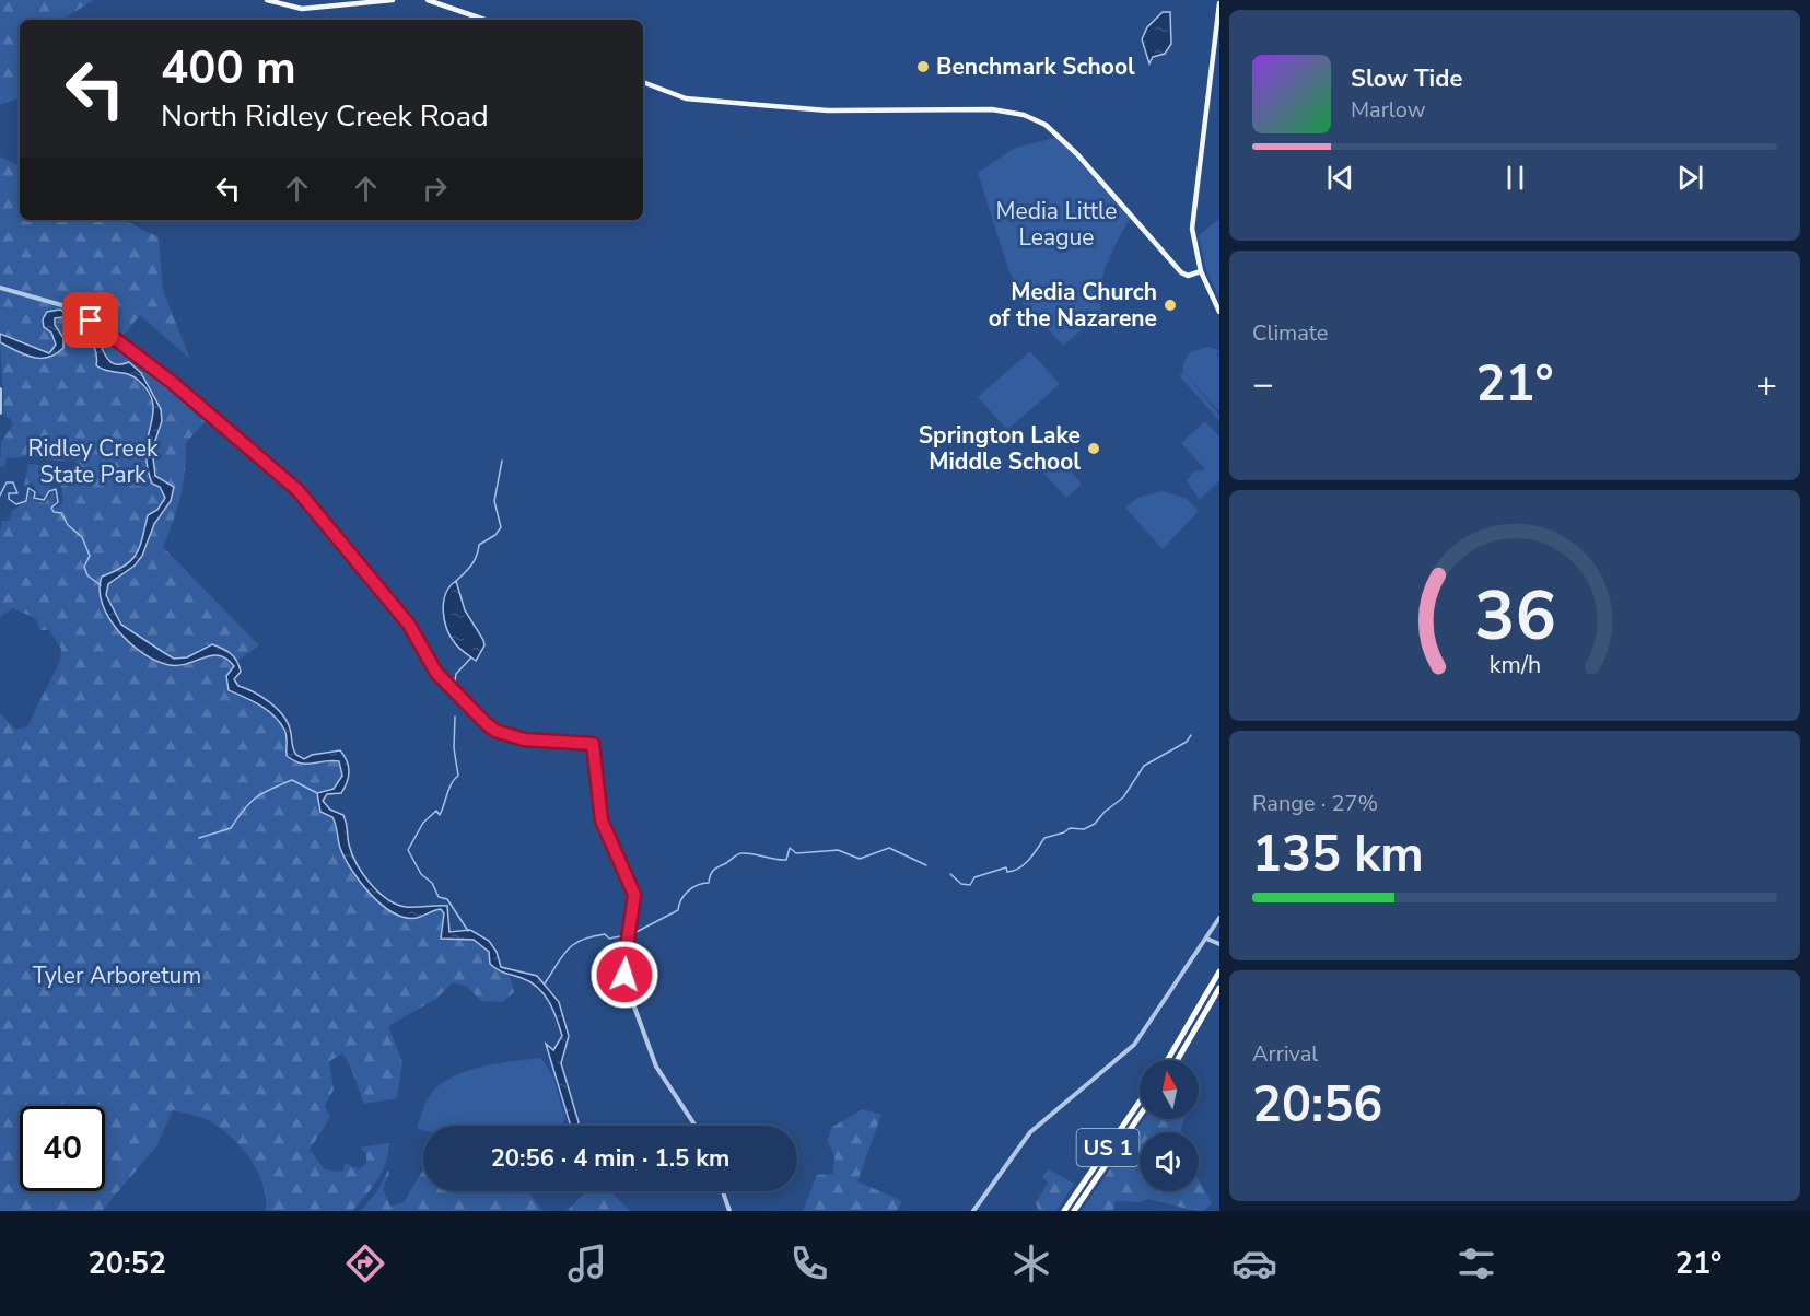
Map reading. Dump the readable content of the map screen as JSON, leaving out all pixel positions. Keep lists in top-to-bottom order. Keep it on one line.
{"streets":{"highway":["US 1"]},"parks":["Media Little League","Ridley Creek State Park","Tyler Arboretum"],"places":["Benchmark School","Media Church of the Nazarene","Springton Lake Middle School"],"north":"top","page":{"turn":["400 m","North Ridley Creek Road"],"song":["Slow Tide","Marlow"],"tile":["Climate",["Range · 27%","135 km"],["Arrival","20:56"]],"heat":["−","21°","+"],"limit":"40","trip":"20:56 · 4 min · 1.5 km","tabs":["20:52","21°"],"gauge":["36","km/h"]}}
